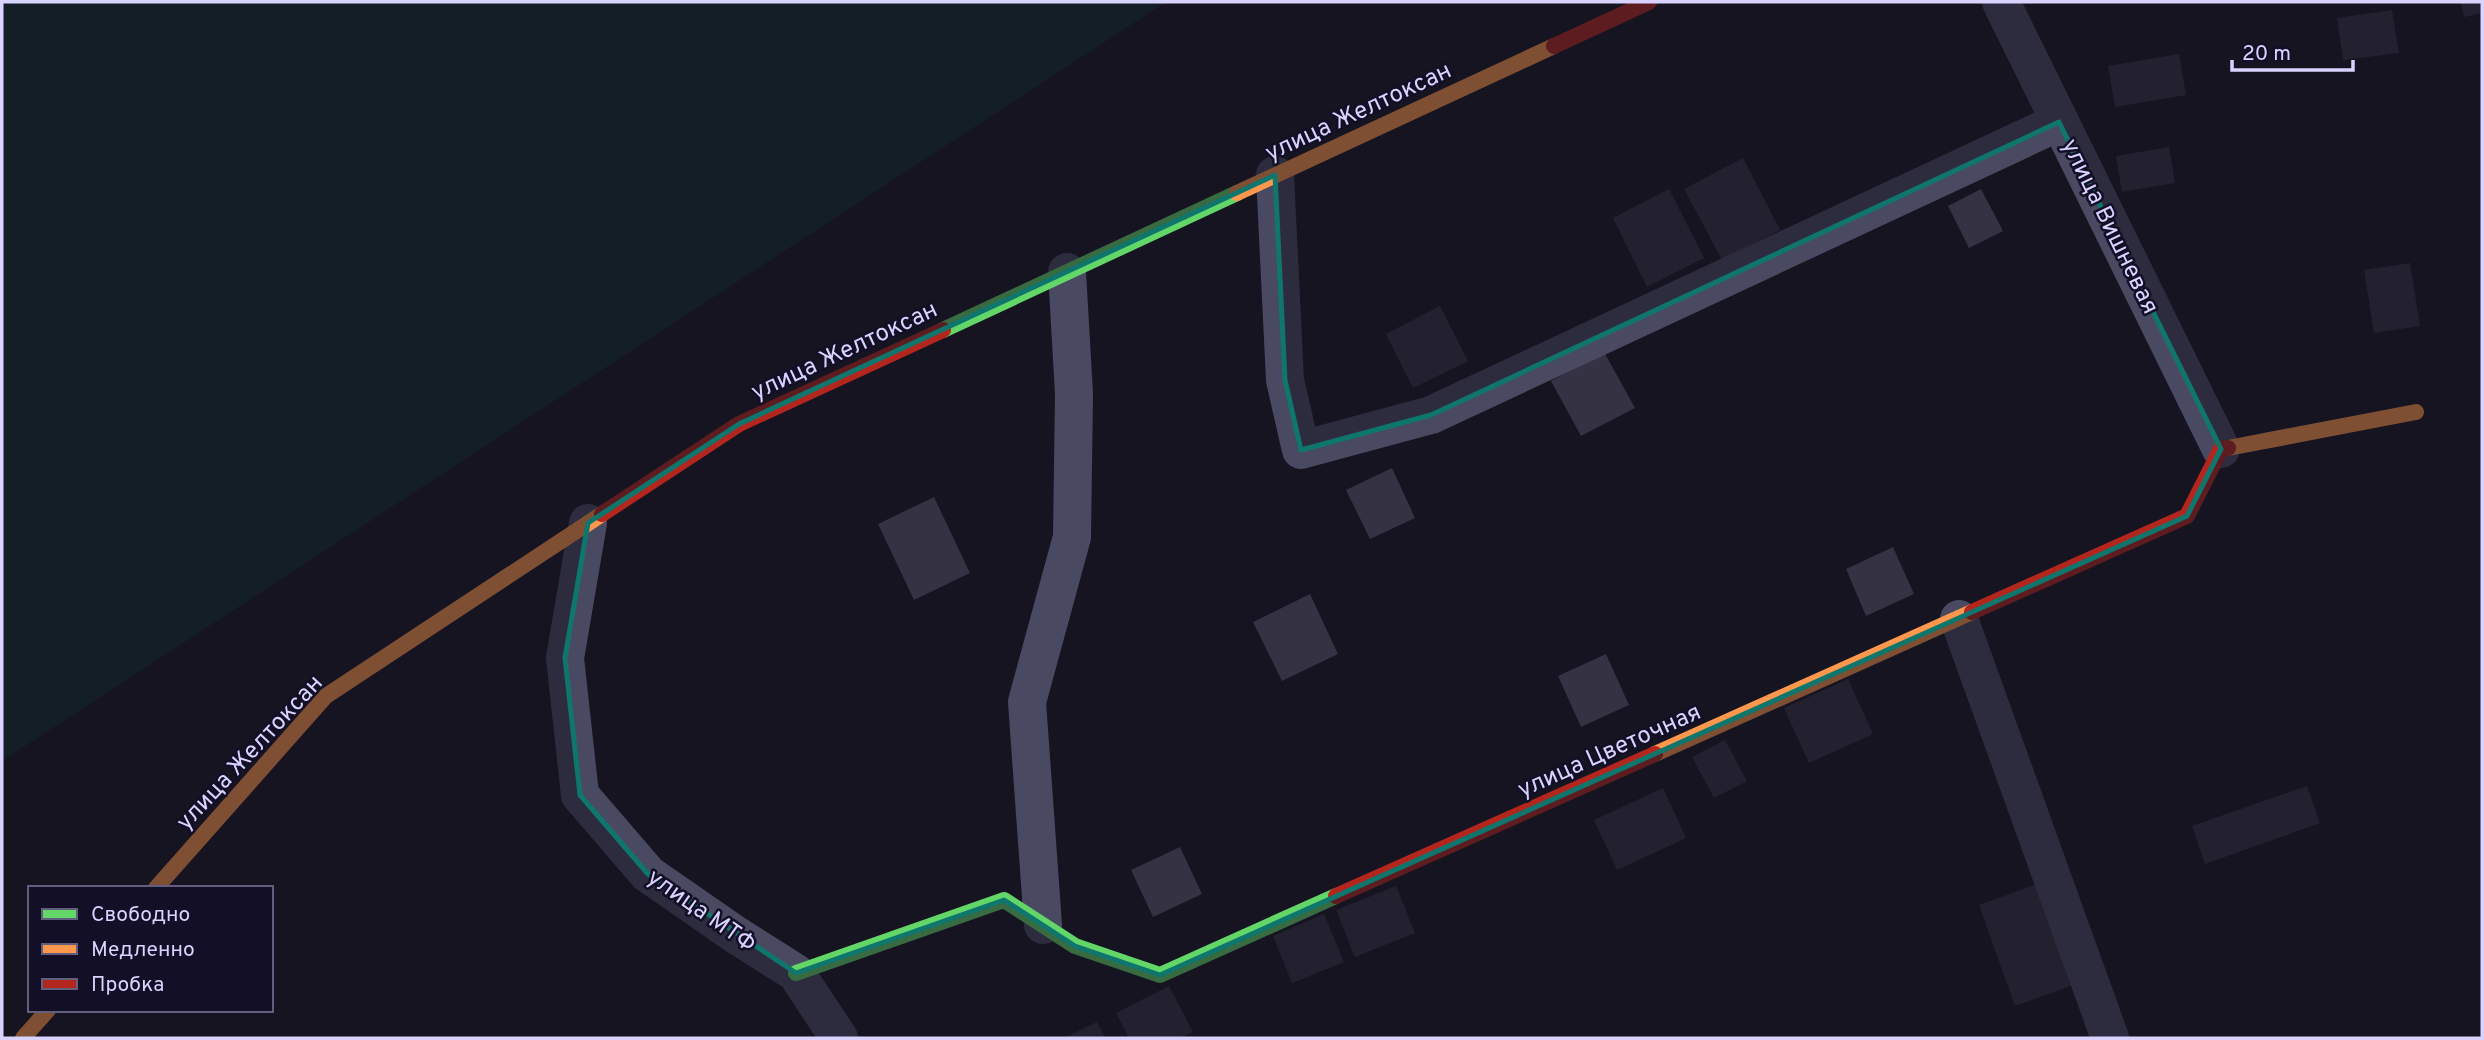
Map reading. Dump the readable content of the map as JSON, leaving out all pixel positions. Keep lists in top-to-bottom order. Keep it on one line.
{"streets":{"street":["улица Желтоксан","улица Вишневая","улица Цветочная","улица МТФ"]},"crossings":[["улица Желтоксан","улица МТФ"],["улица Вишневая","улица Цветочная"],["улица Цветочная","улица МТФ"]],"legend":["Свободно","Медленно","Пробка"],"scale_bar":"20 m"}
